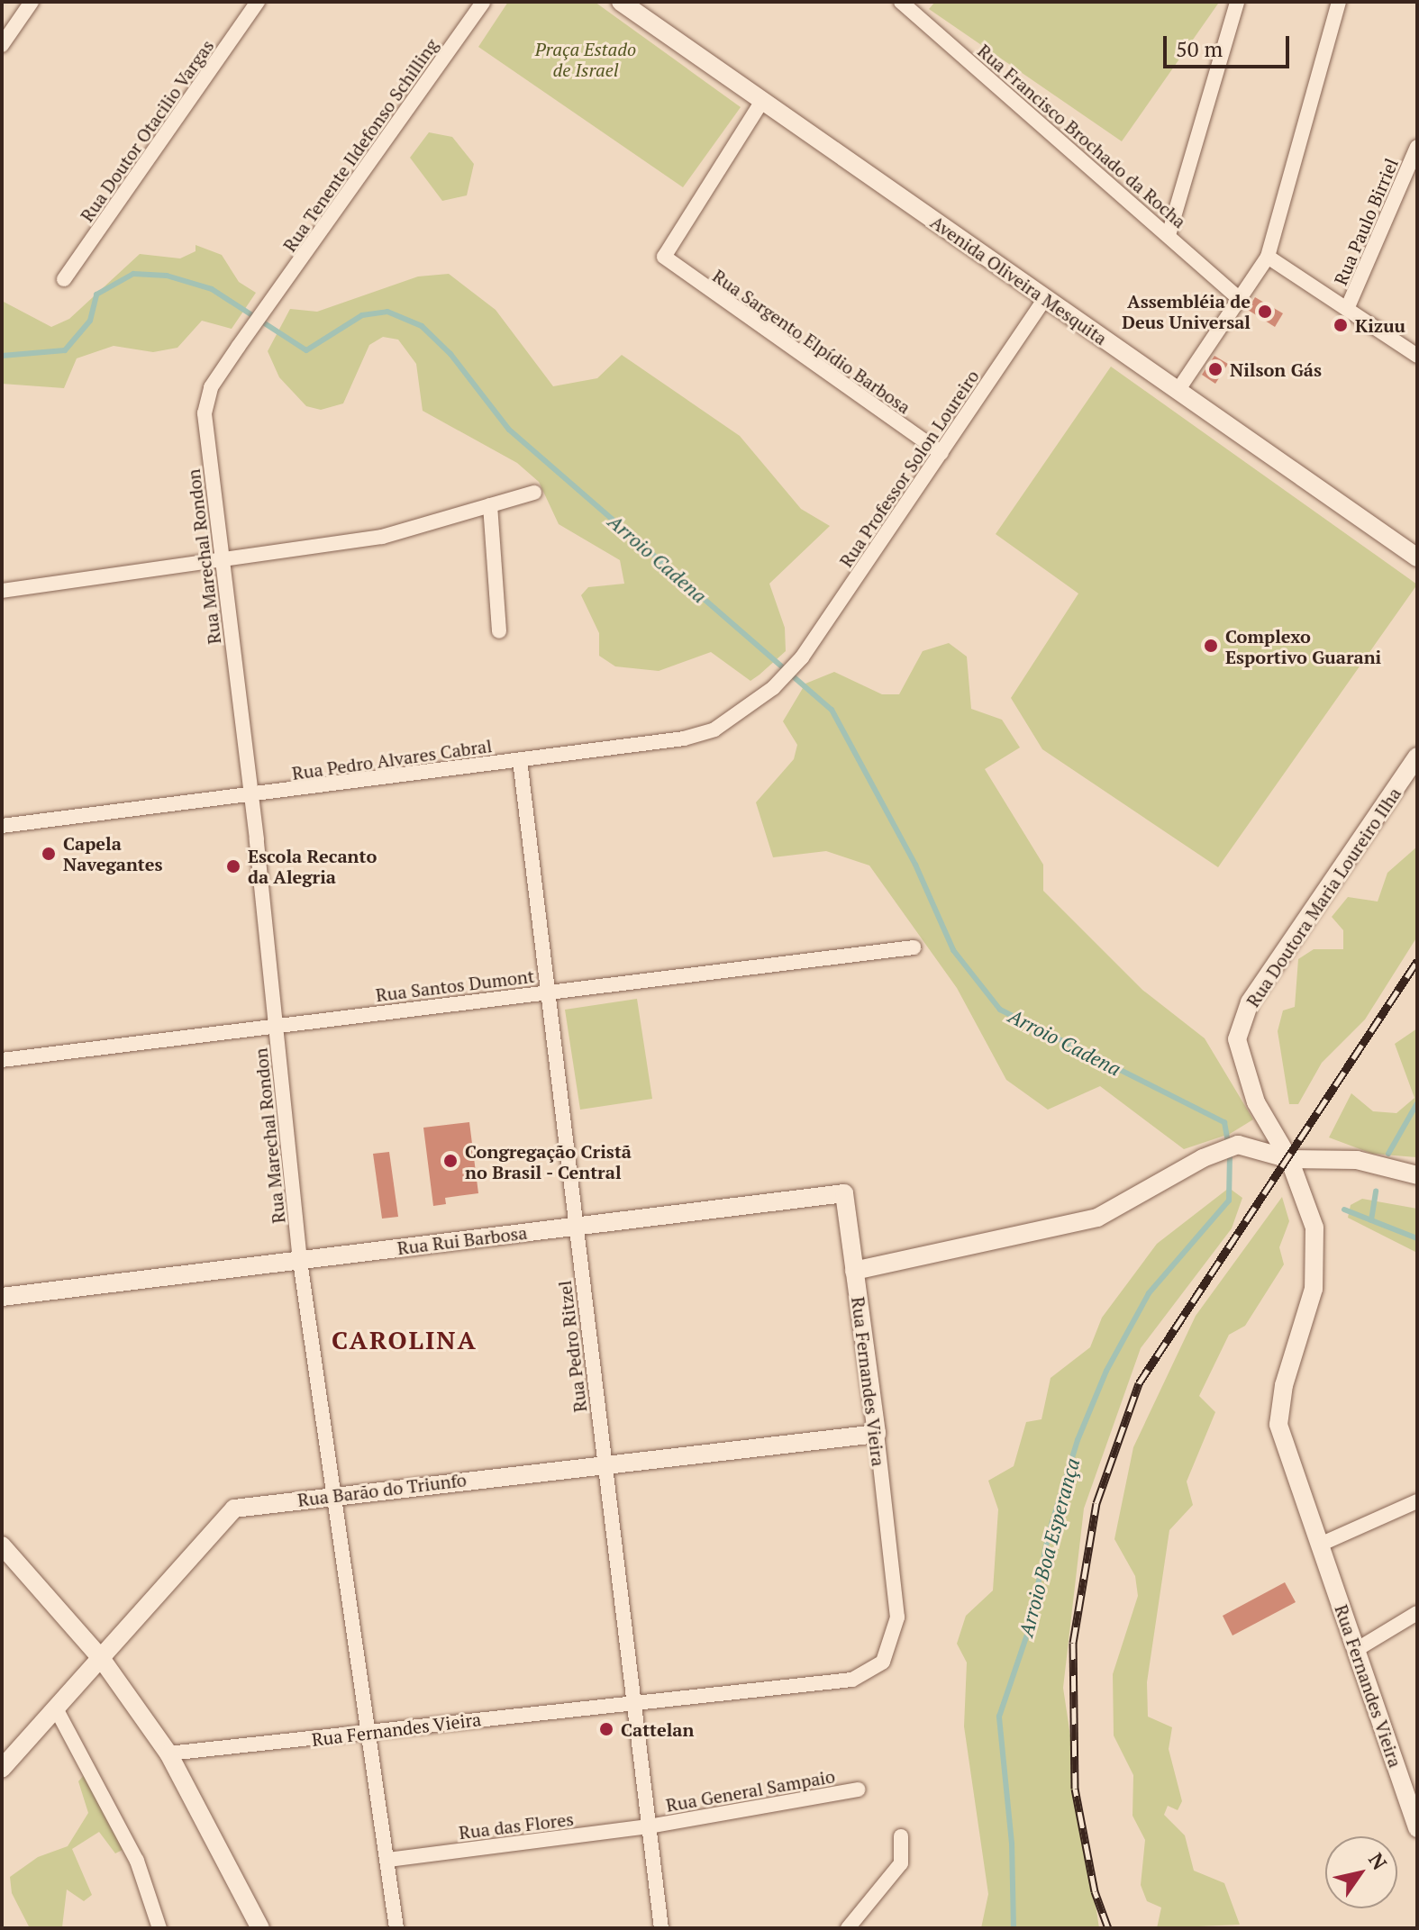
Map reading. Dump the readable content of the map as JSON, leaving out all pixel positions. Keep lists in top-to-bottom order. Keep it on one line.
{"streets":{"street":["Rua Doutor Otacilio Vargas","Rua Francisco Brochado da Rocha","Rua Tenente Ildefonso Schilling","Rua Paulo Birriel","Avenida Oliveira Mesquita","Rua Sargento Elpídio Barbosa","Rua Professor Solon Loureiro","Rua Marechal Rondon","Rua Pedro Alvares Cabral","Rua Doutora Maria Loureiro Ilha","Rua Santos Dumont","Rua Rui Barbosa","Rua Pedro Ritzel","Rua Fernandes Vieira","Rua Barão do Triunfo","Rua General Sampaio","Rua das Flores"]},"crossings":[["Rua Tenente Ildefonso Schilling","Rua Marechal Rondon"],["Avenida Oliveira Mesquita","Rua Sargento Elpídio Barbosa"],["Avenida Oliveira Mesquita","Rua Professor Solon Loureiro"],["Rua Sargento Elpídio Barbosa","Rua Professor Solon Loureiro"],["Rua Professor Solon Loureiro","Rua Pedro Alvares Cabral"],["Rua Marechal Rondon","Rua Pedro Alvares Cabral"],["Rua Marechal Rondon","Rua Santos Dumont"],["Rua Marechal Rondon","Rua Rui Barbosa"],["Rua Marechal Rondon","Rua Fernandes Vieira"],["Rua Marechal Rondon","Rua Barão do Triunfo"],["Rua Marechal Rondon","Rua das Flores"],["Rua Pedro Alvares Cabral","Rua Pedro Ritzel"],["Rua Doutora Maria Loureiro Ilha","Rua Fernandes Vieira"],["Rua Santos Dumont","Rua Pedro Ritzel"],["Rua Rui Barbosa","Rua Pedro Ritzel"],["Rua Rui Barbosa","Rua Fernandes Vieira"],["Rua Pedro Ritzel","Rua Fernandes Vieira"],["Rua Pedro Ritzel","Rua Barão do Triunfo"],["Rua Pedro Ritzel","Rua General Sampaio"],["Rua Pedro Ritzel","Rua das Flores"],["Rua Fernandes Vieira","Rua Barão do Triunfo"],["Rua General Sampaio","Rua das Flores"]],"districts":["CAROLINA"],"water":["Arroio Cadena","Arroio Boa Esperança"],"parks":["Praça Estado de Israel"],"places":["Assembléia de Deus Universal","Kizuu","Nilson Gás","Complexo Esportivo Guarani","Capela Navegantes","Escola Recanto da Alegria","Congregação Cristã no Brasil - Central","Cattelan"],"scale_bar":"50 m","north":"top right"}
